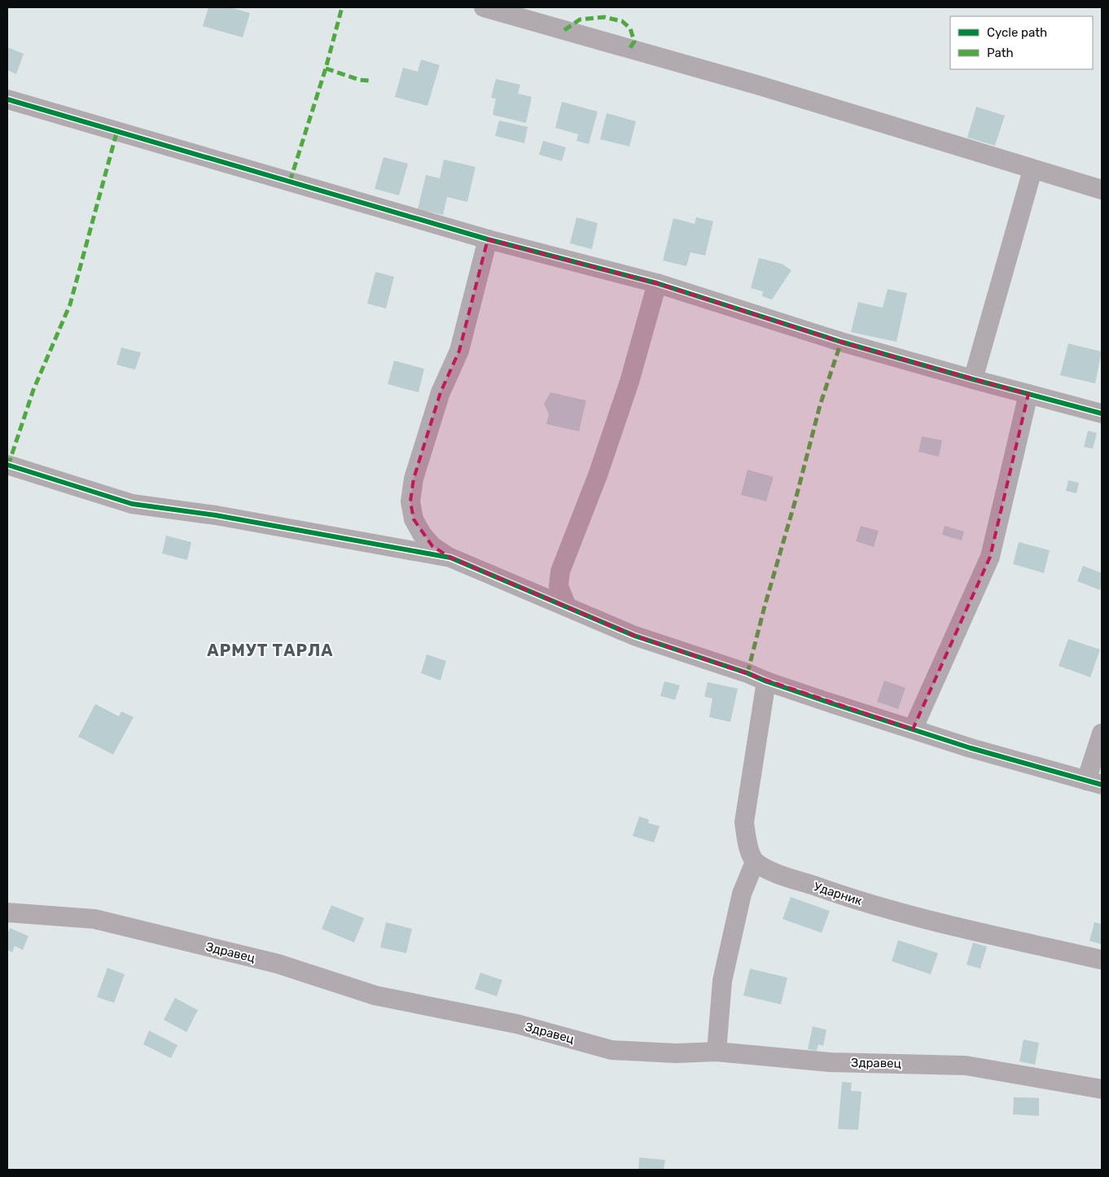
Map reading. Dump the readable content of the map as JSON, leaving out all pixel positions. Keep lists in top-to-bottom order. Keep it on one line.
{"streets":{"street":["Ударник","Здравец"]},"districts":["АРМУТ ТАРЛА"],"legend":["Cycle path","Path"]}
